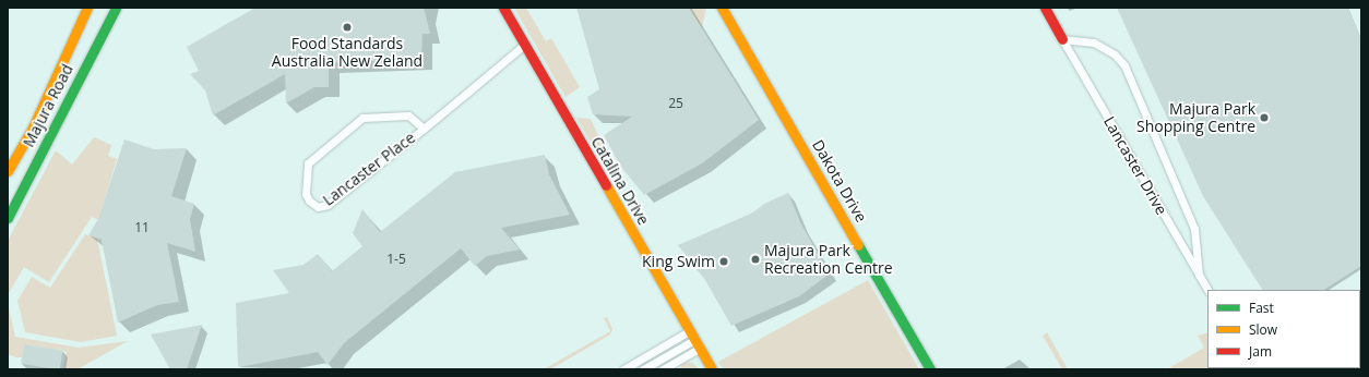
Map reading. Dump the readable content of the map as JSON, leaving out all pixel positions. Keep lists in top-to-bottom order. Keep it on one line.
{"streets":{"street":["Majura Road","Catalina Drive","Dakota Drive"],"lane":["Lancaster Drive","Lancaster Place"]},"crossings":[["Lancaster Place","Catalina Drive"]],"places":["Food Standards Australia New Zeland","Majura Park Shopping Centre","Majura Park Recreation Centre","King Swim"],"house_numbers":["25","11","1-5"],"legend":["Fast","Slow","Jam"]}
